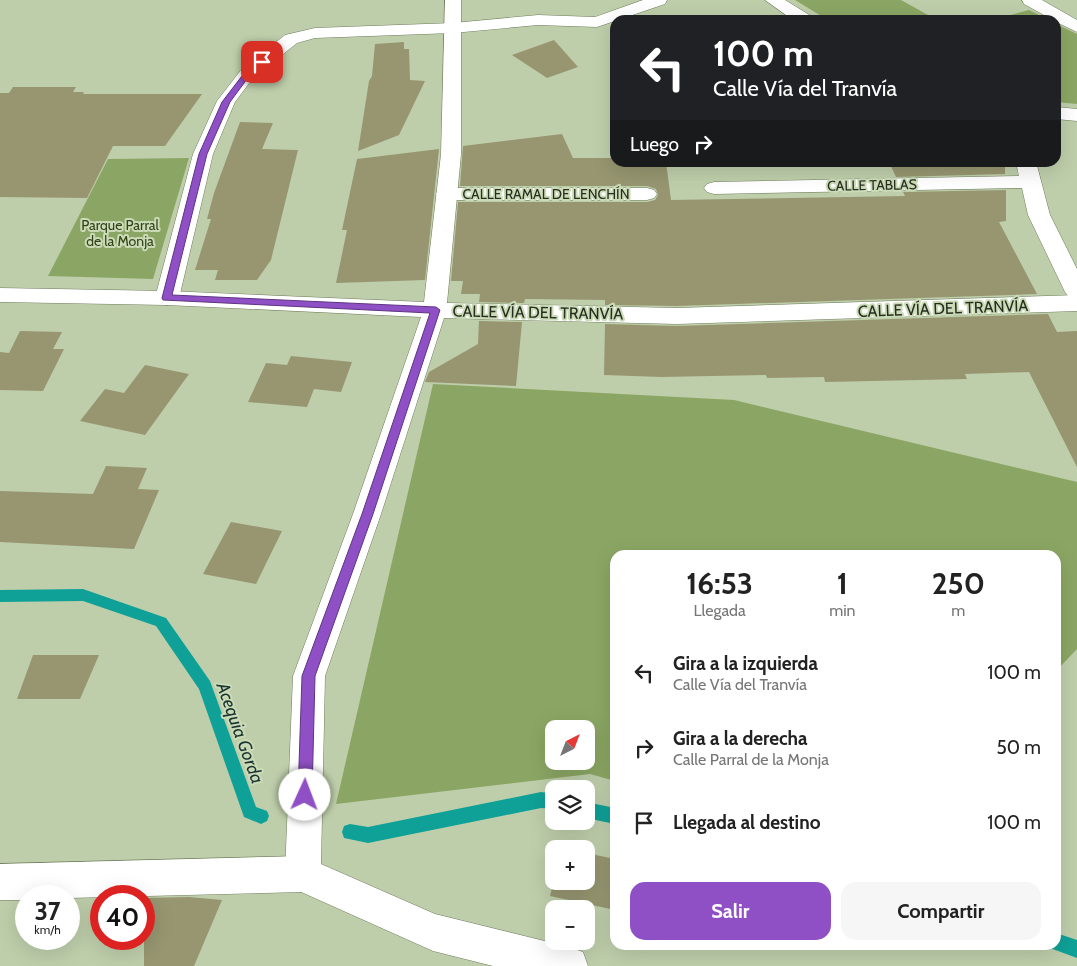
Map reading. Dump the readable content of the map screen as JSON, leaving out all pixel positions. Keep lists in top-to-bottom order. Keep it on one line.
{"streets":{"street":["CALLE TABLAS","CALLE RAMAL DE LENCHÍN","CALLE VÍA DEL TRANVÍA"]},"crossings":[["CALLE RAMAL DE LENCHÍN","CALLE VÍA DEL TRANVÍA"]],"water":["Acequia Gorda"],"parks":["Parque Parral de la Monja"],"north":"top right","page":{"turn":["100 m","Calle Vía del Tranvía"],"then":"Luego","eta":["16:53","Llegada","1","min","250","m"],"list":[{"name":"Gira a la izquierda","note":"Calle Vía del Tranvía","value":"100 m"},{"name":"Gira a la derecha","note":"Calle Parral de la Monja","value":"50 m"},{"name":"Llegada al destino","value":"100 m"}],"map_buttons":["+","−"],"buttons":["Salir","Compartir"],"speed":"37 km/h","limit":"40"}}
